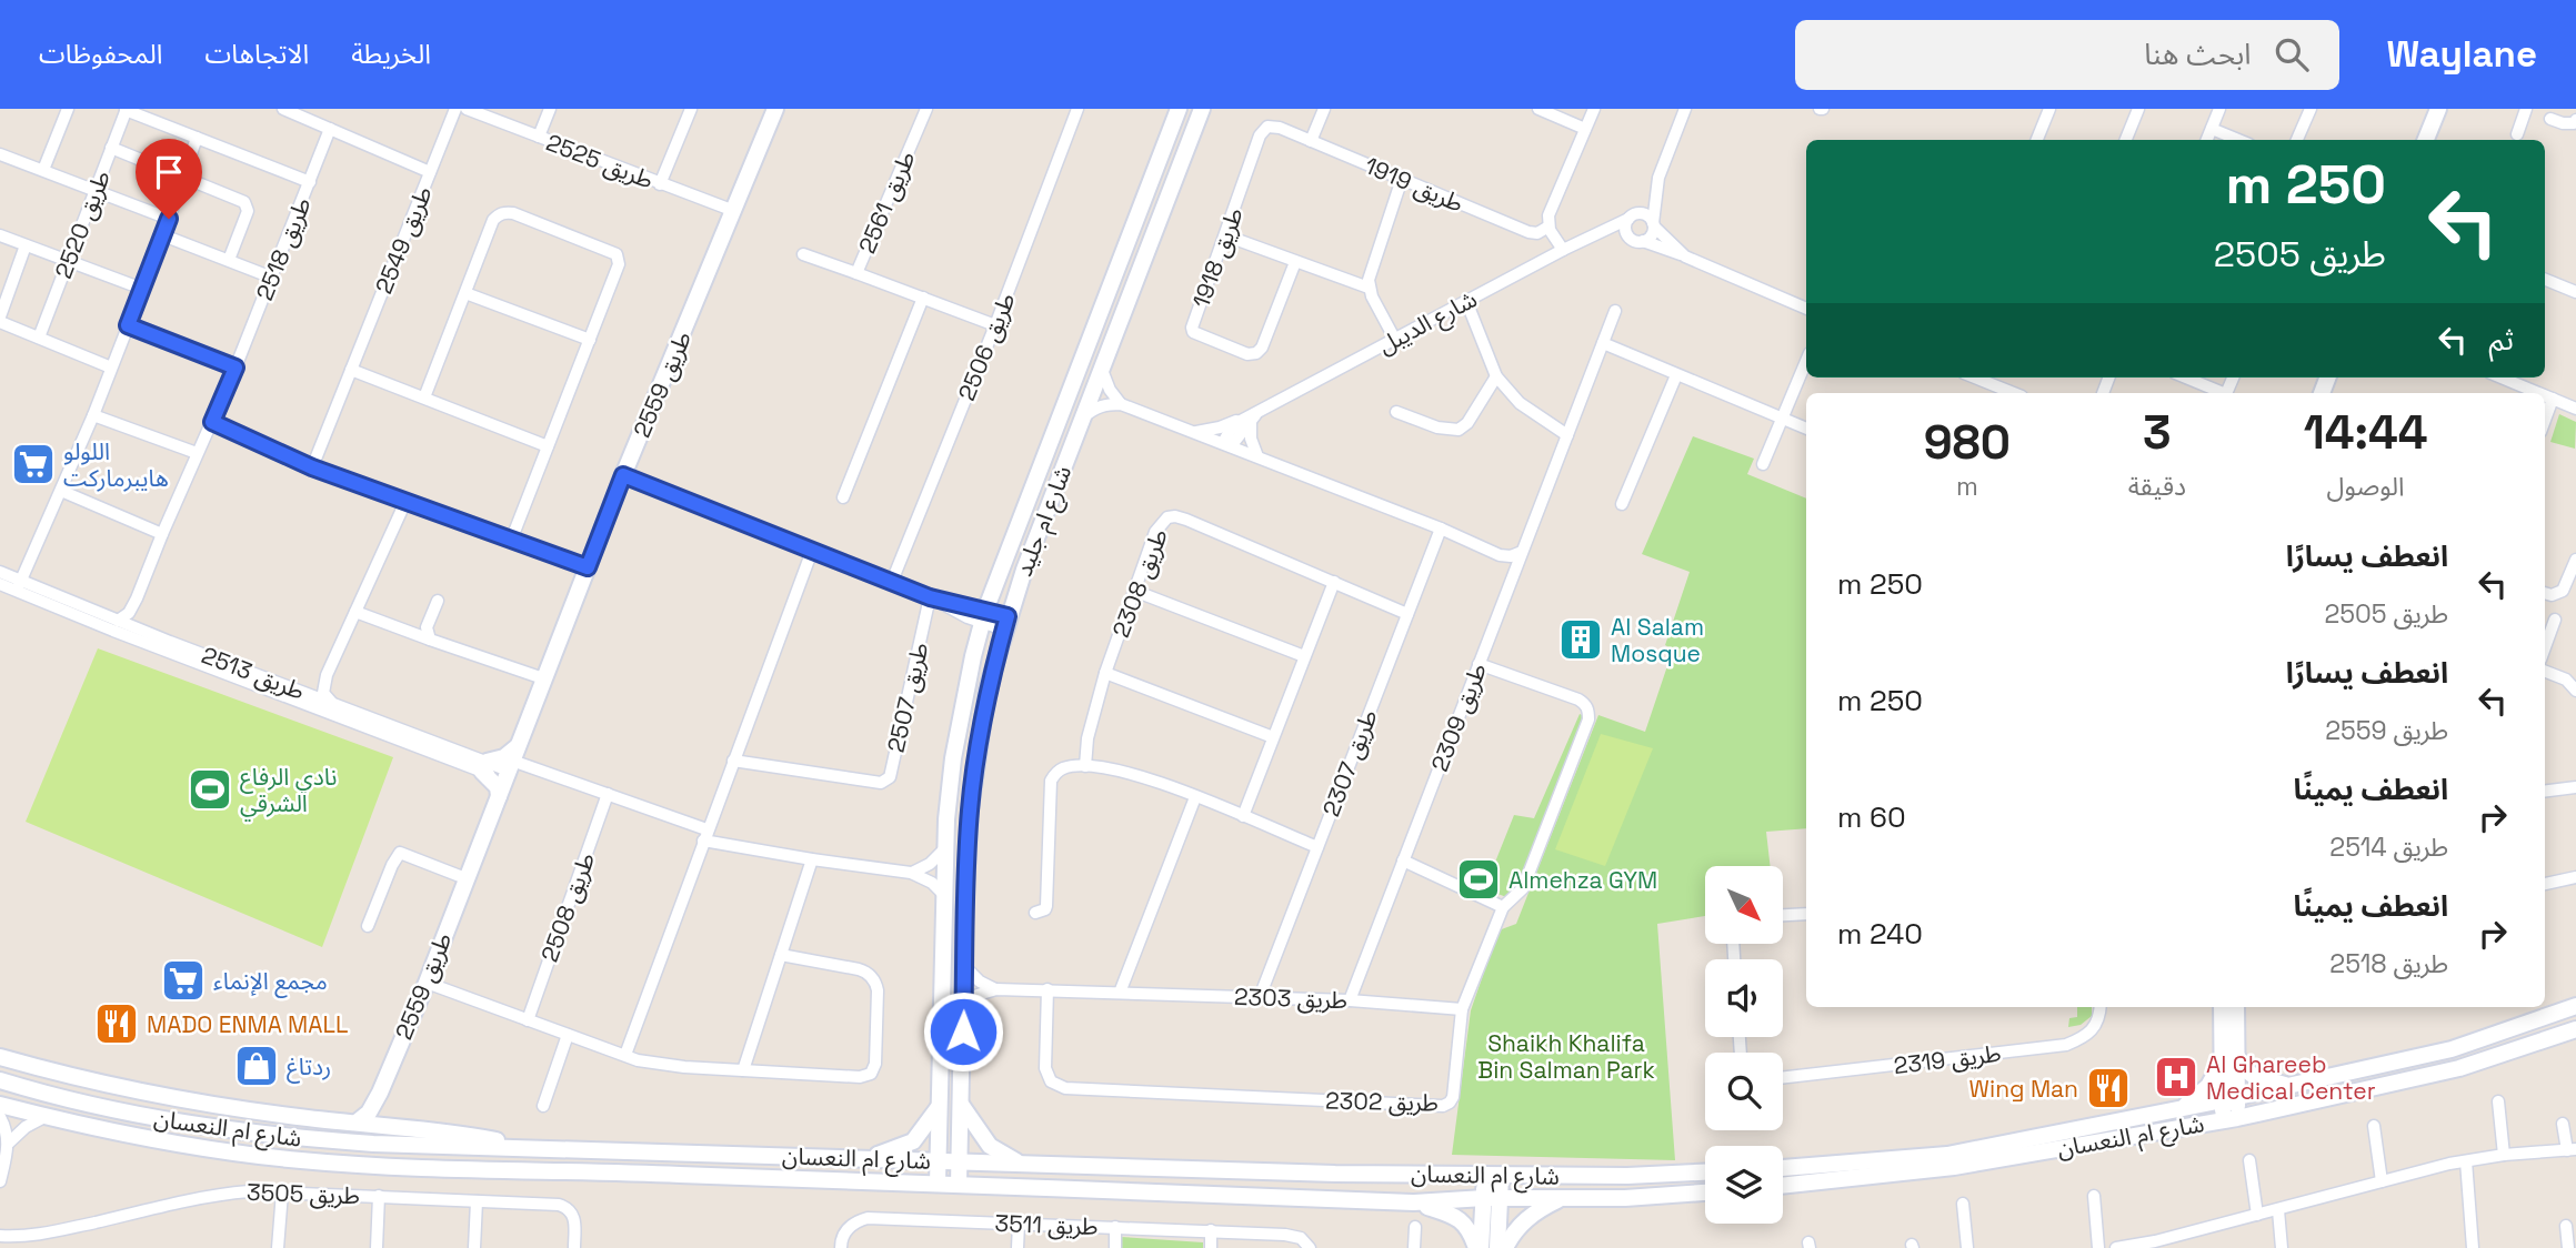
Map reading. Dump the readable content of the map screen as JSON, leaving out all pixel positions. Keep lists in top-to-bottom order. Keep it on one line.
{"streets":{"main road":["طريق 2559","شارع ام جليد","شارع ام النعسان"],"street":["طريق 2525","طريق 1919","طريق 2561","طريق 2520","طريق 2549","طريق 2518","طريق 1918","شارع الديبل","طريق 2506","طريق 2308","طريق 2513","طريق 2507","طريق 2309","طريق 2307","طريق 2508","طريق 2303","طريق 2319","طريق 2302","طريق 3505","طريق 3511"]},"crossings":[["طريق 2525","طريق 2559"],["طريق 1919","طريق 1918"],["طريق 2561","طريق 2506"],["طريق 2520","طريق 2518"],["طريق 2518","طريق 2513"],["طريق 2559","طريق 2513"],["شارع ام جليد","طريق 2303"],["شارع ام جليد","شارع ام النعسان"],["طريق 2308","طريق 2307"],["طريق 2513","طريق 2508"],["طريق 2309","طريق 2303"],["طريق 2309","طريق 2302"],["طريق 2307","طريق 2303"],["طريق 2303","طريق 2302"]],"parks":["Shaikh Khalifa Bin Salman Park"],"places":{"supermarket":["اللولو هايبرماركت","مجمع الإنماء"],"building":["Al Salam Mosque"],"sports":["نادي الرفاع الشرقي","Almehza GYM"],"restaurant":["MADO ENMA MALL","Wing Man"],"shop":["ردتاغ"],"hospital":["Al Ghareeb Medical Center"]},"north":"bottom right","page":{"header":"Waylane","search":"ابحث هنا","nav":["الخريطة","الاتجاهات","المحفوظات"],"turn":["250 m","طريق 2505"],"then":"ثم","eta":["14:44","الوصول","3","دقيقة","980","m"],"list":[{"name":"انعطف يسارًا","note":"طريق 2505","value":"250 m"},{"name":"انعطف يسارًا","note":"طريق 2559","value":"250 m"},{"name":"انعطف يمينًا","note":"طريق 2514","value":"60 m"},{"name":"انعطف يمينًا","note":"طريق 2518","value":"240 m"}]}}
